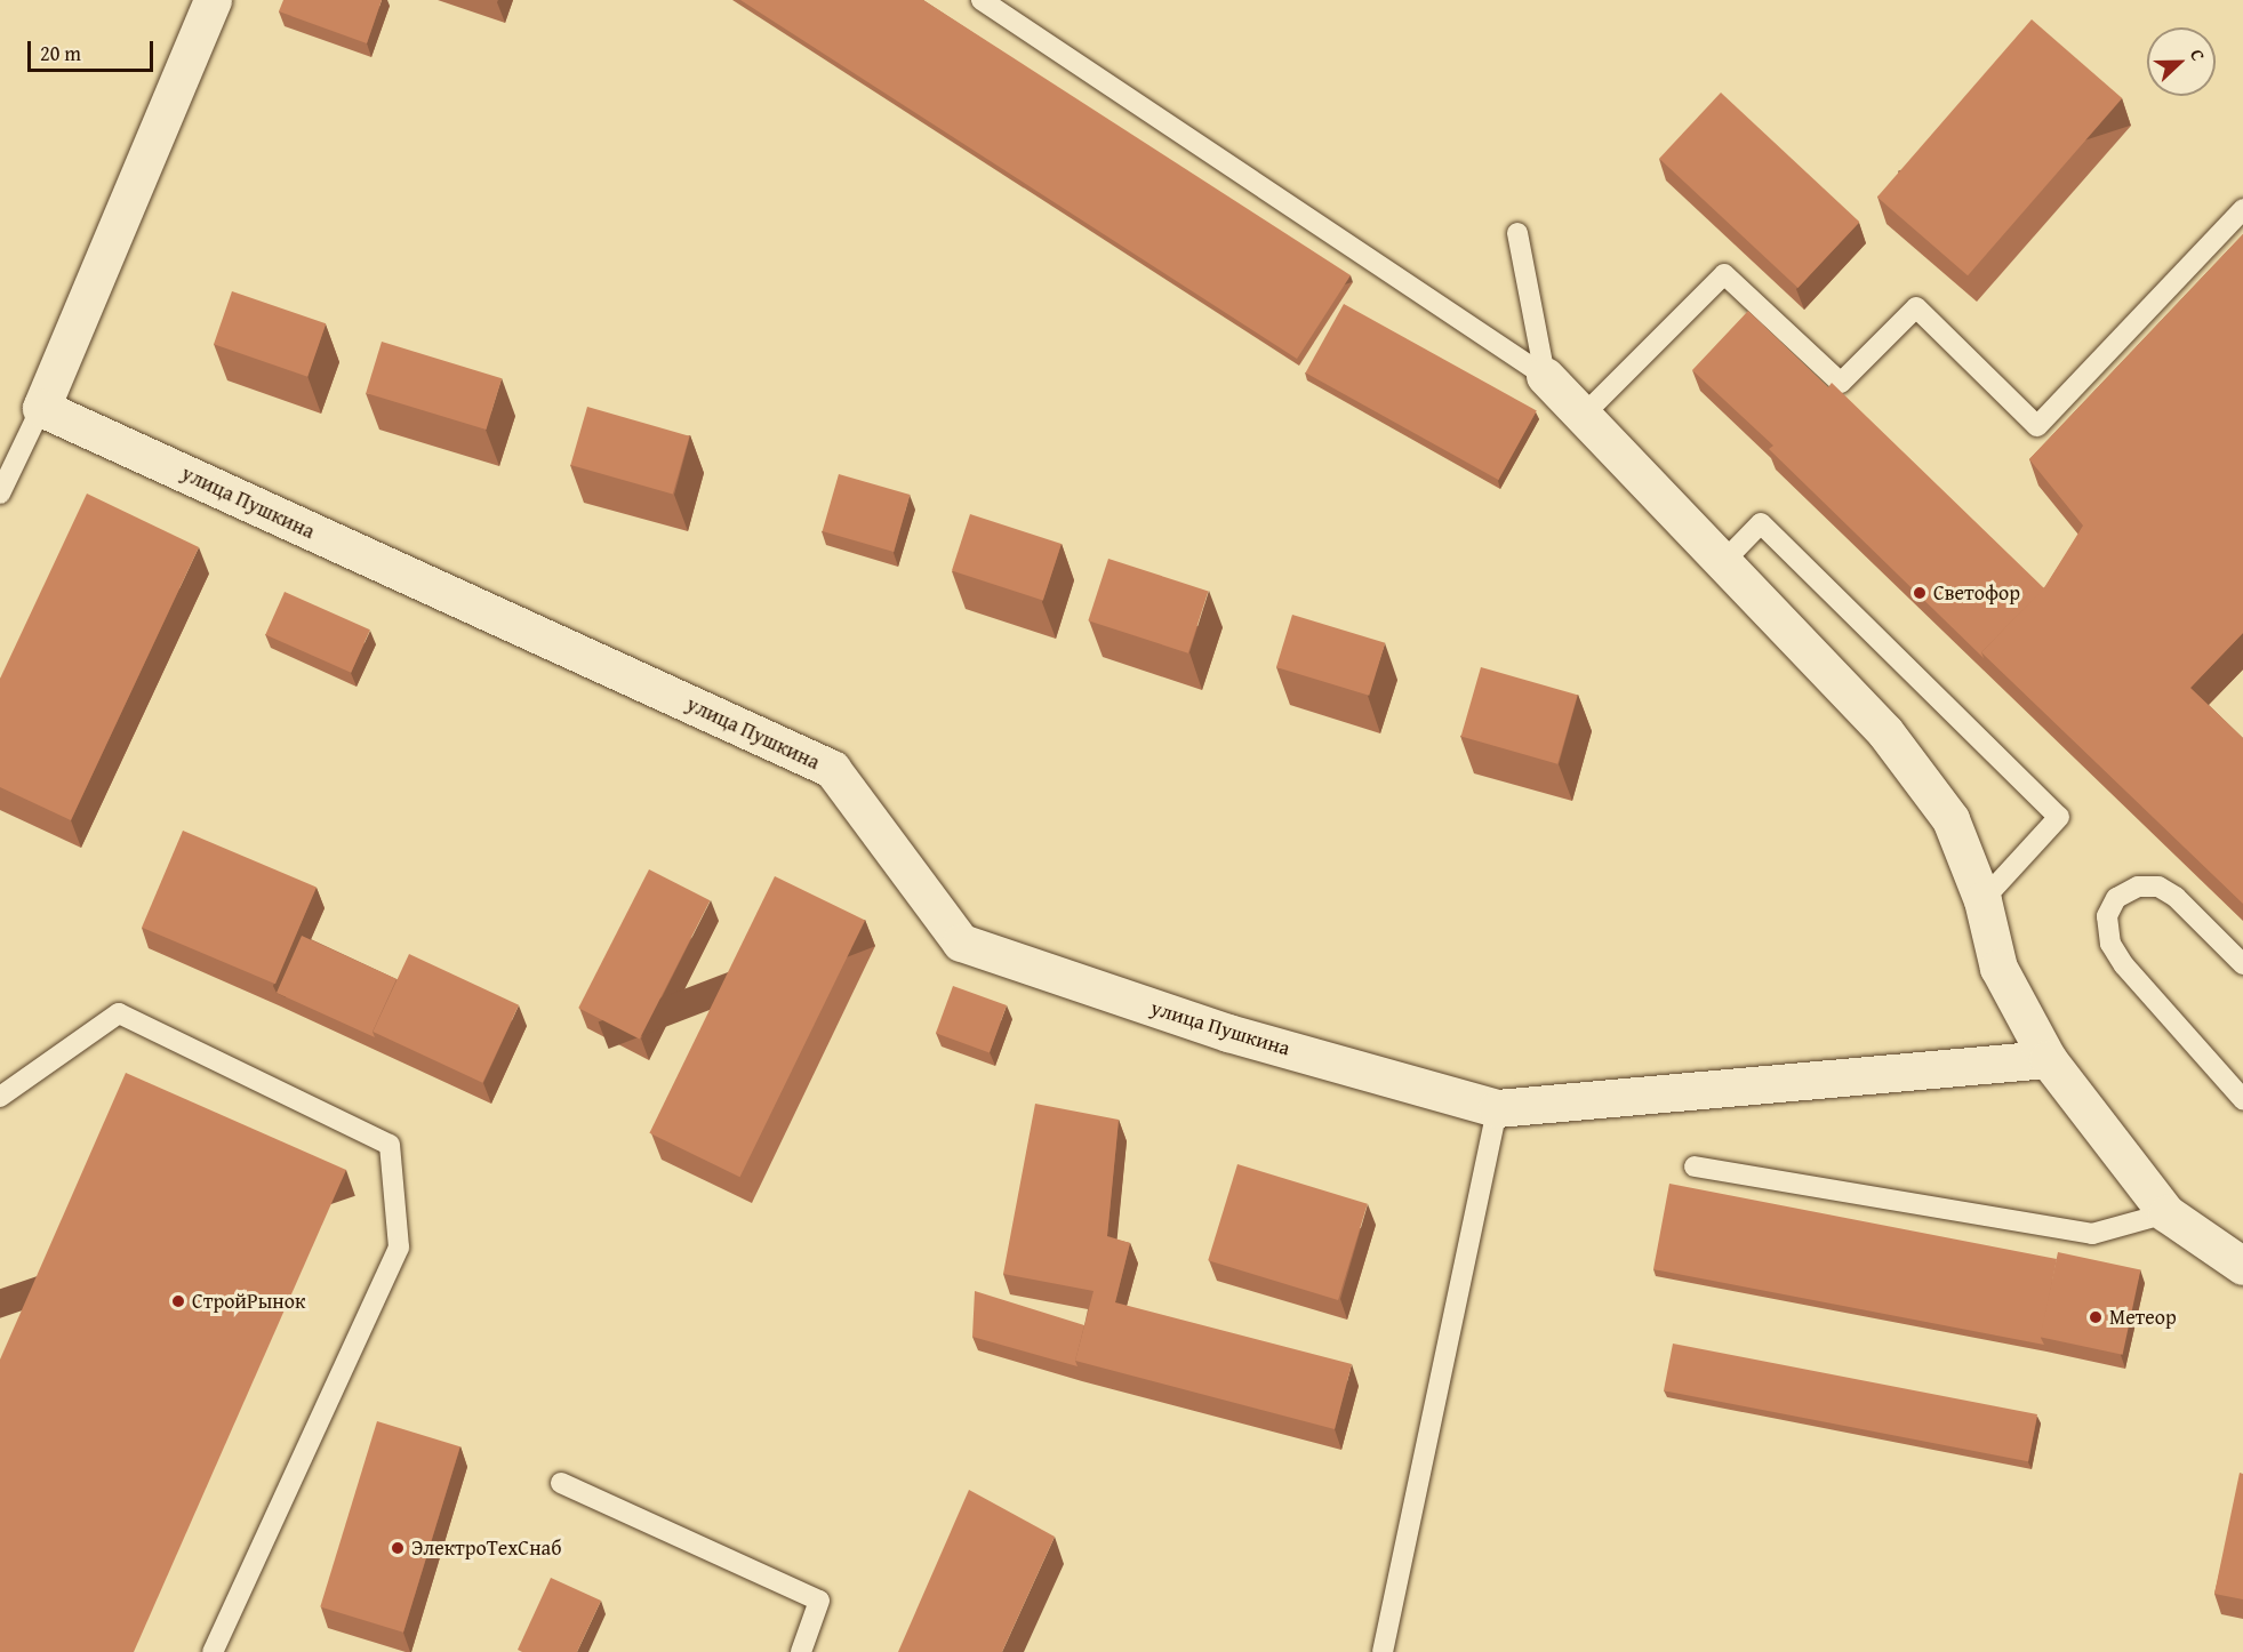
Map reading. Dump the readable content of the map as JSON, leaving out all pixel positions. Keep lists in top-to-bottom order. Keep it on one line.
{"streets":{"street":["улица Пушкина"]},"places":["Светофор","СтройРынок","Метеор","ЭлектроТехСнаб"],"scale_bar":"20 m","north":"right"}
